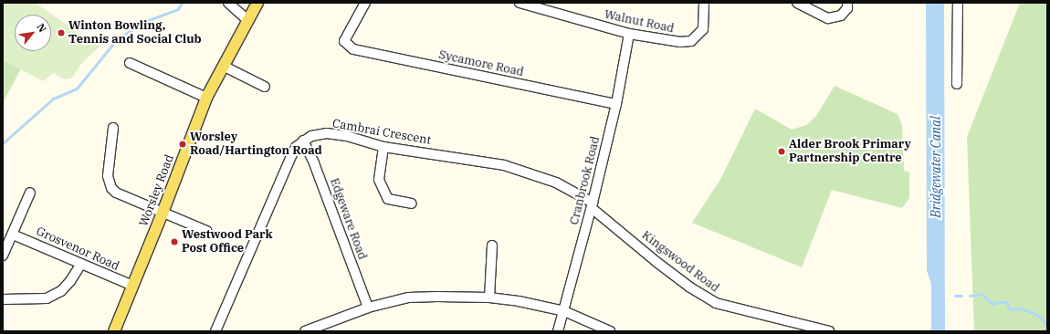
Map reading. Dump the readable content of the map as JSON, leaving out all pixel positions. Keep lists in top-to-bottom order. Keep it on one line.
{"streets":{"main road":["Worsley Road"],"street":["Walnut Road","Sycamore Road","Cambrai Crescent","Cranbrook Road","Edgeware Road","Grosvenor Road","Kingswood Road"]},"crossings":[["Walnut Road","Cranbrook Road"],["Sycamore Road","Cranbrook Road"],["Cambrai Crescent","Cranbrook Road"],["Cambrai Crescent","Edgeware Road"],["Cambrai Crescent","Kingswood Road"],["Cranbrook Road","Kingswood Road"],["Worsley Road","Grosvenor Road"]],"water":["Bridgewater Canal"],"places":["Winton Bowling, Tennis and Social Club","Worsley Road/Hartington Road","Alder Brook Primary Partnership Centre","Westwood Park Post Office"],"north":"top right"}
